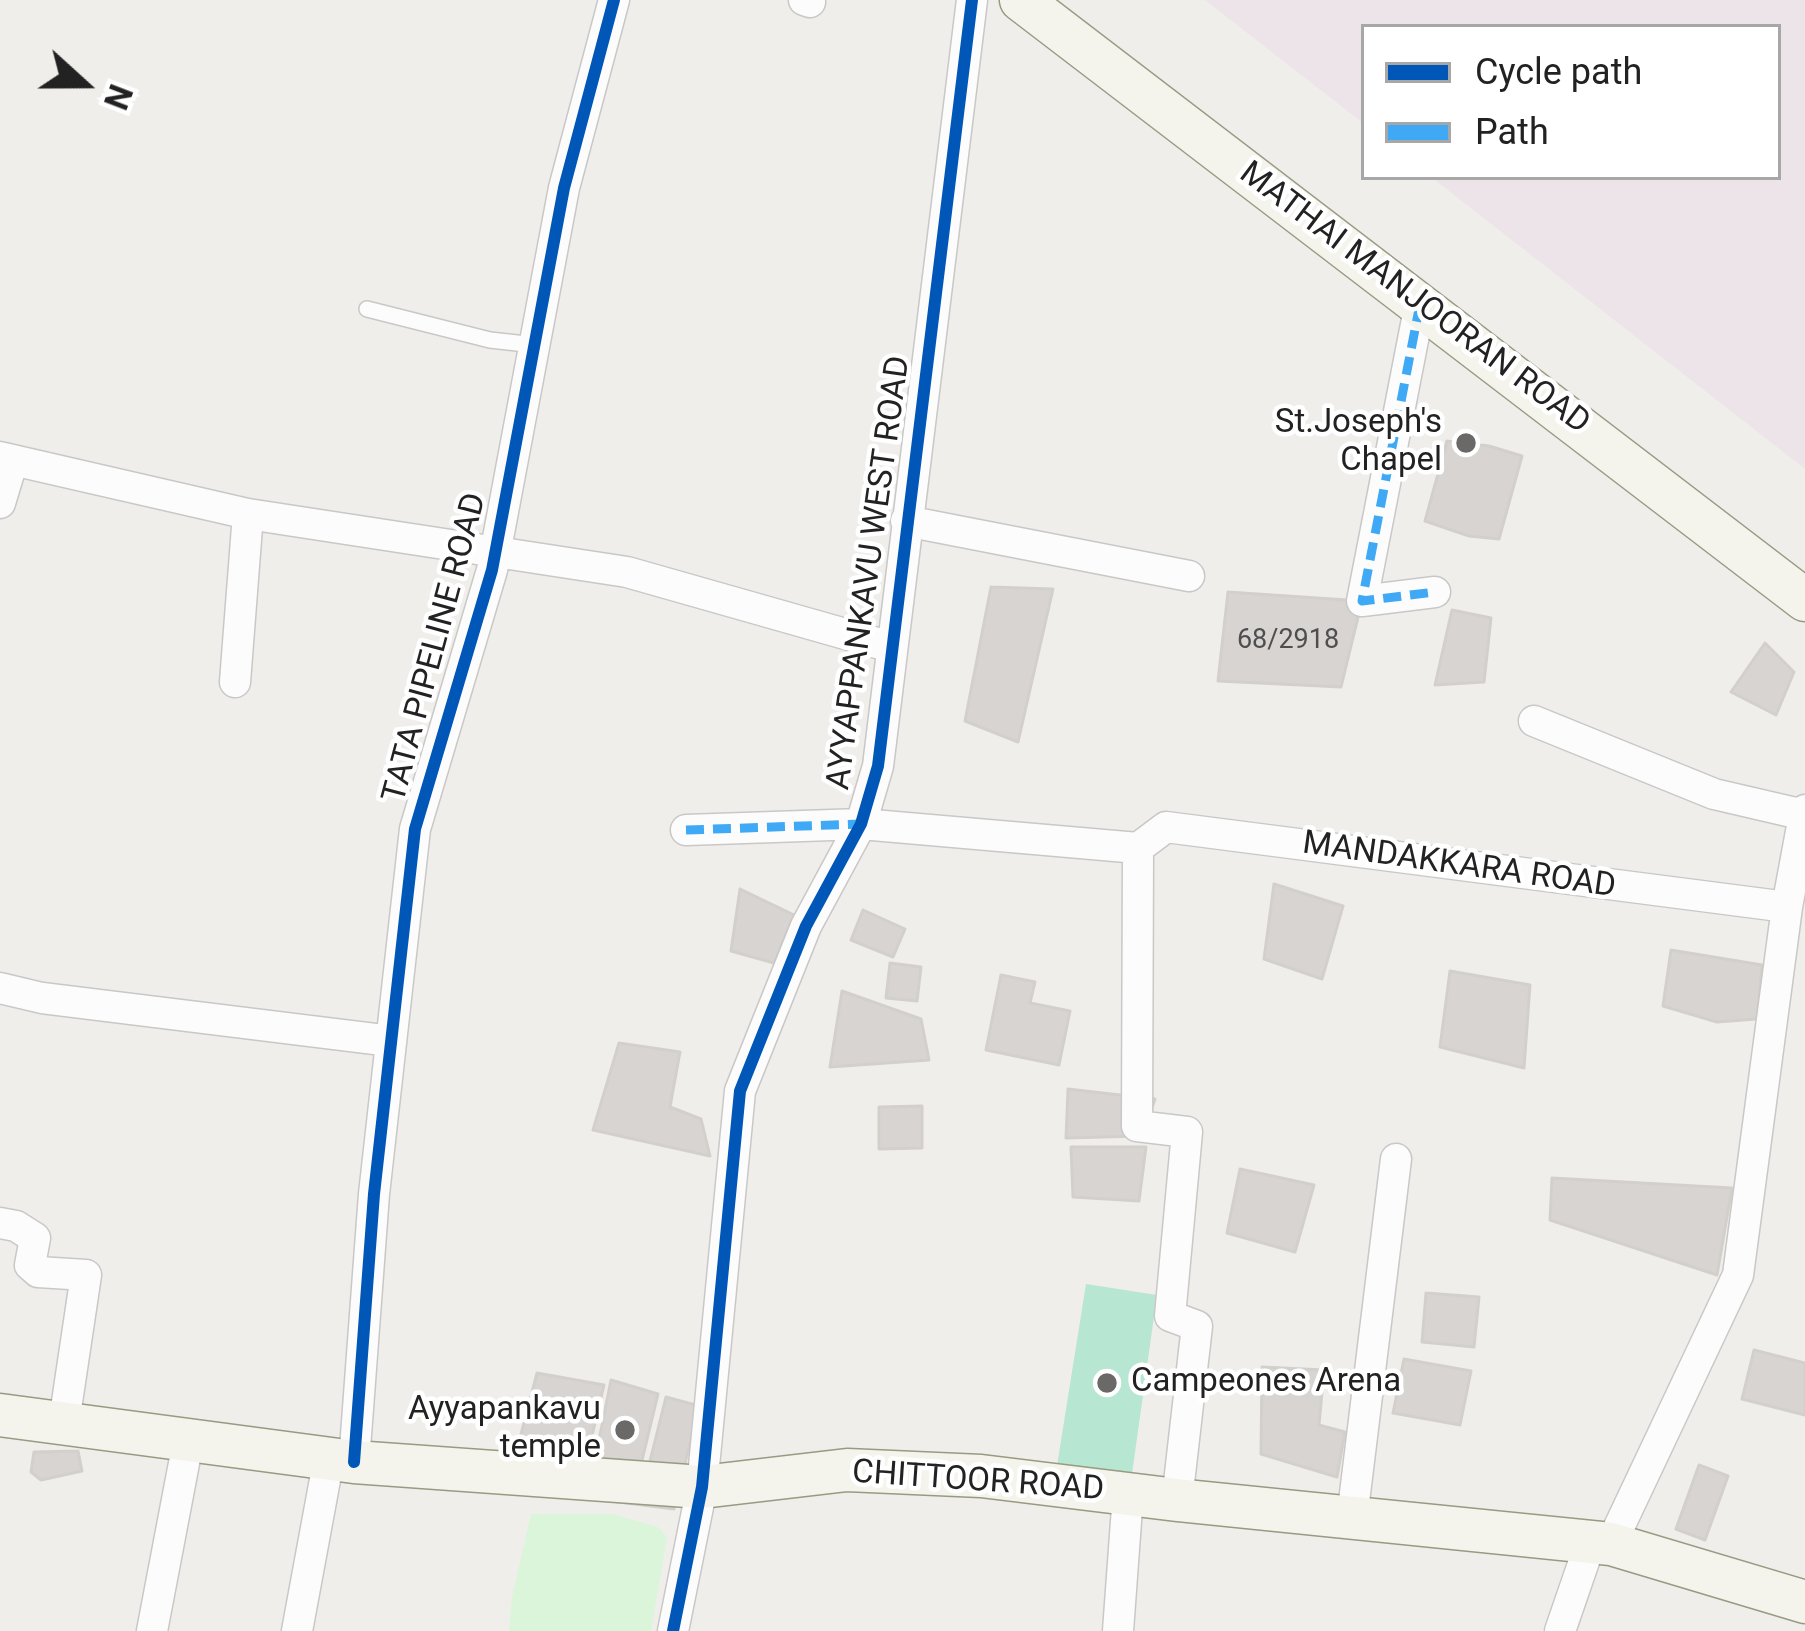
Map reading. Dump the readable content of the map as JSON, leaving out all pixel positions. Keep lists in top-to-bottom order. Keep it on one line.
{"streets":{"main road":["MATHAI MANJOORAN ROAD","CHITTOOR ROAD"],"street":["AYYAPPANKAVU WEST ROAD","TATA PIPELINE ROAD","MANDAKKARA ROAD"]},"crossings":[["AYYAPPANKAVU WEST ROAD","MANDAKKARA ROAD"],["AYYAPPANKAVU WEST ROAD","CHITTOOR ROAD"],["TATA PIPELINE ROAD","CHITTOOR ROAD"]],"places":["St.Joseph's Chapel","Campeones Arena","Ayyapankavu temple"],"house_numbers":["68/2918"],"legend":["Cycle path","Path"],"north":"right"}
